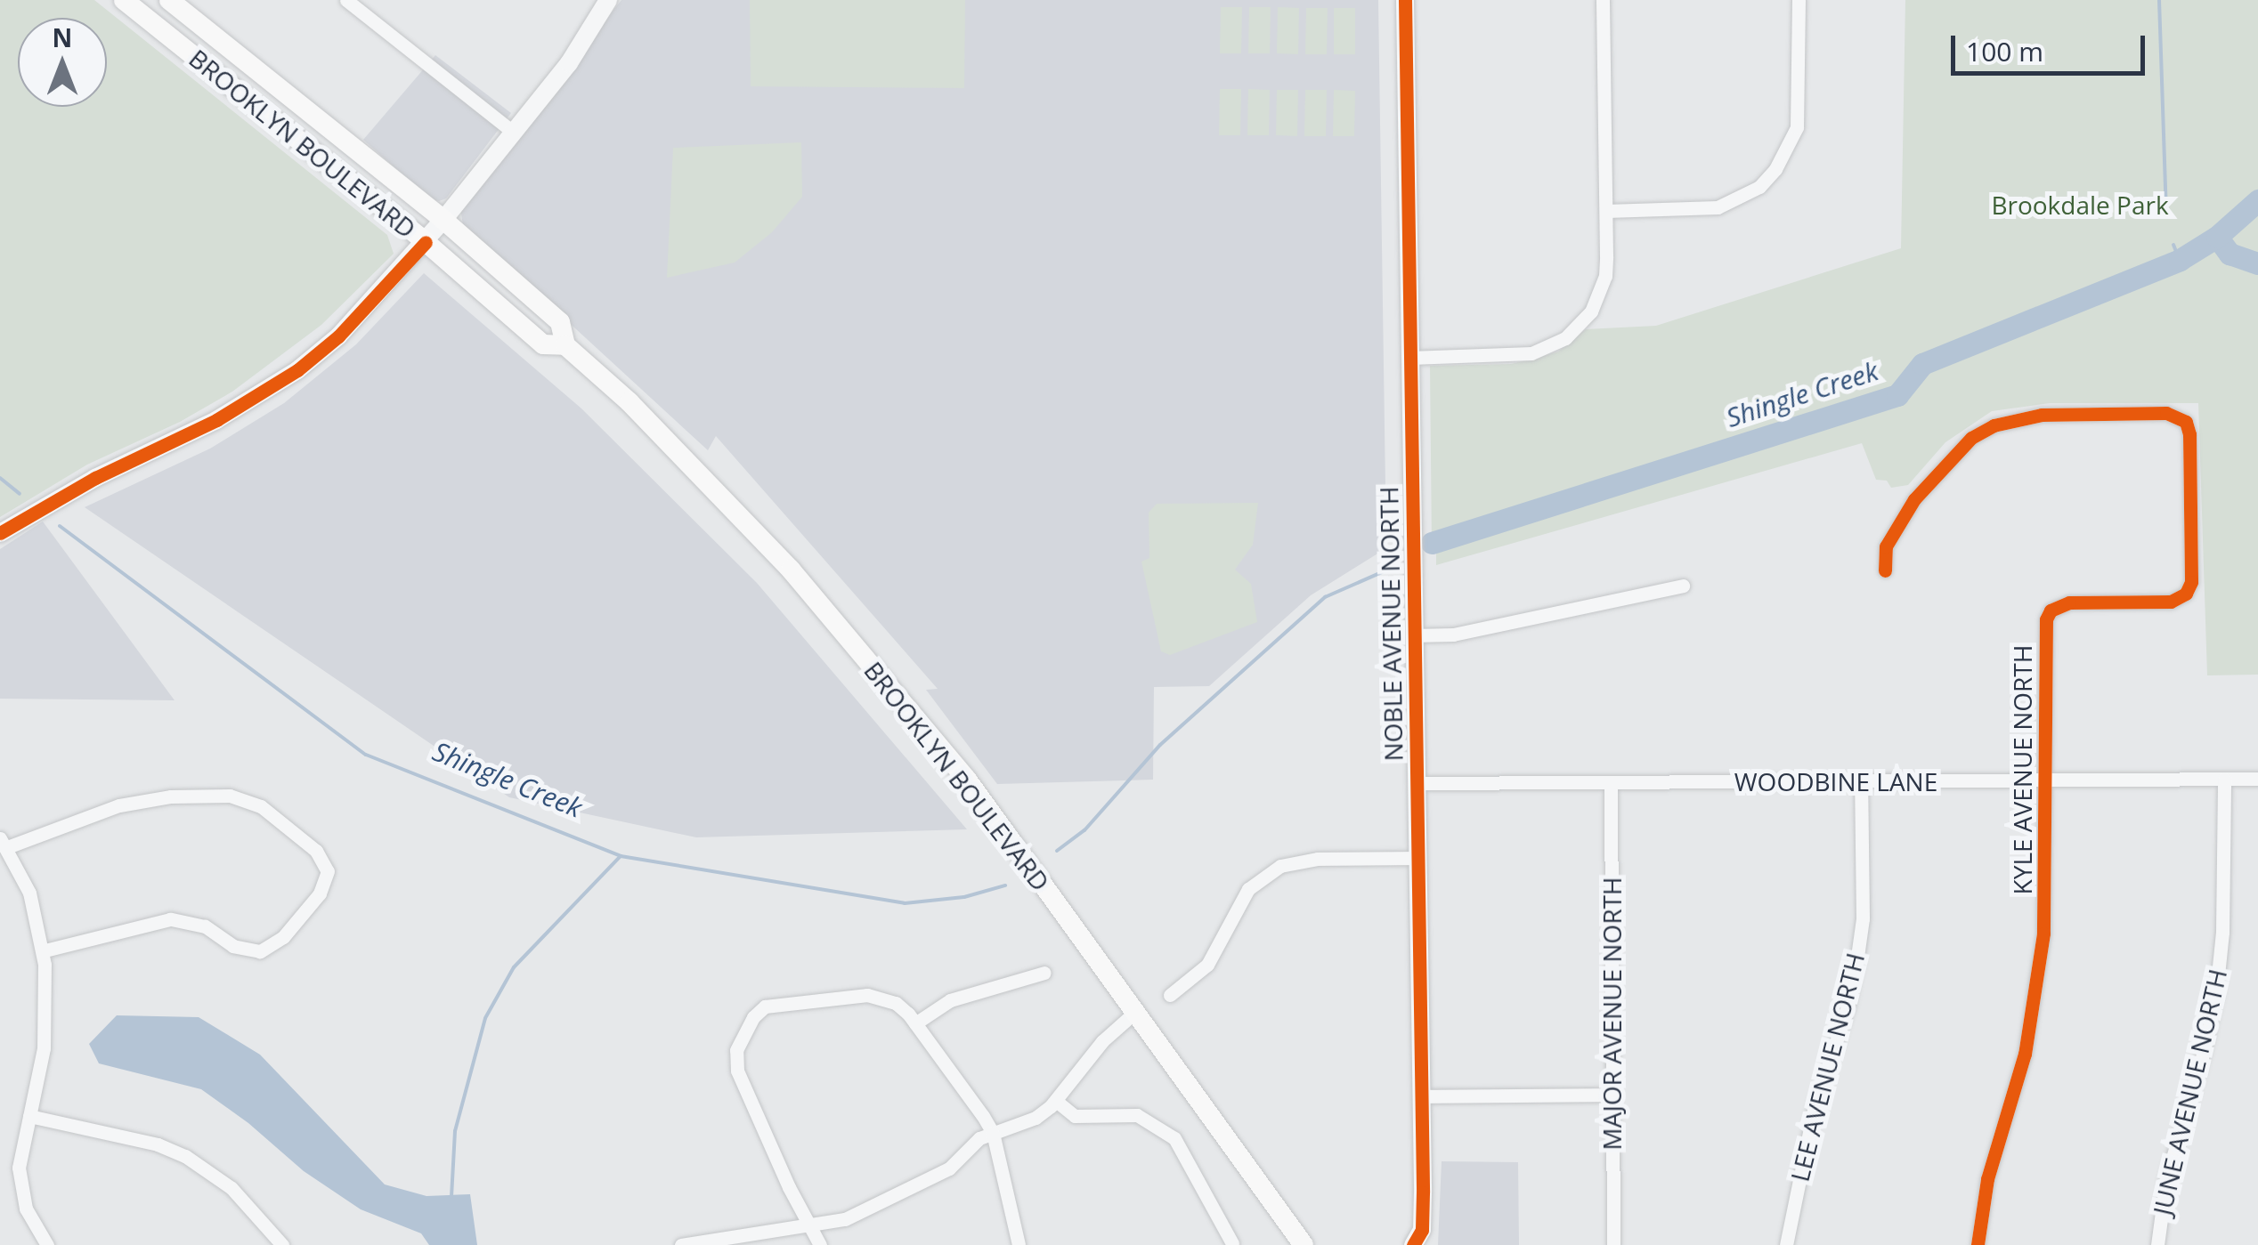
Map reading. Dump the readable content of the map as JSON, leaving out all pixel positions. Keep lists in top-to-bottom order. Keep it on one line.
{"streets":{"main road":["BROOKLYN BOULEVARD"],"street":["NOBLE AVENUE NORTH","KYLE AVENUE NORTH","WOODBINE LANE","MAJOR AVENUE NORTH","LEE AVENUE NORTH","JUNE AVENUE NORTH"]},"crossings":[["NOBLE AVENUE NORTH","WOODBINE LANE"],["KYLE AVENUE NORTH","WOODBINE LANE"],["WOODBINE LANE","MAJOR AVENUE NORTH"],["WOODBINE LANE","LEE AVENUE NORTH"],["WOODBINE LANE","JUNE AVENUE NORTH"]],"water":["Shingle Creek"],"parks":["Brookdale Park"],"scale_bar":"100 m","north":"top"}
